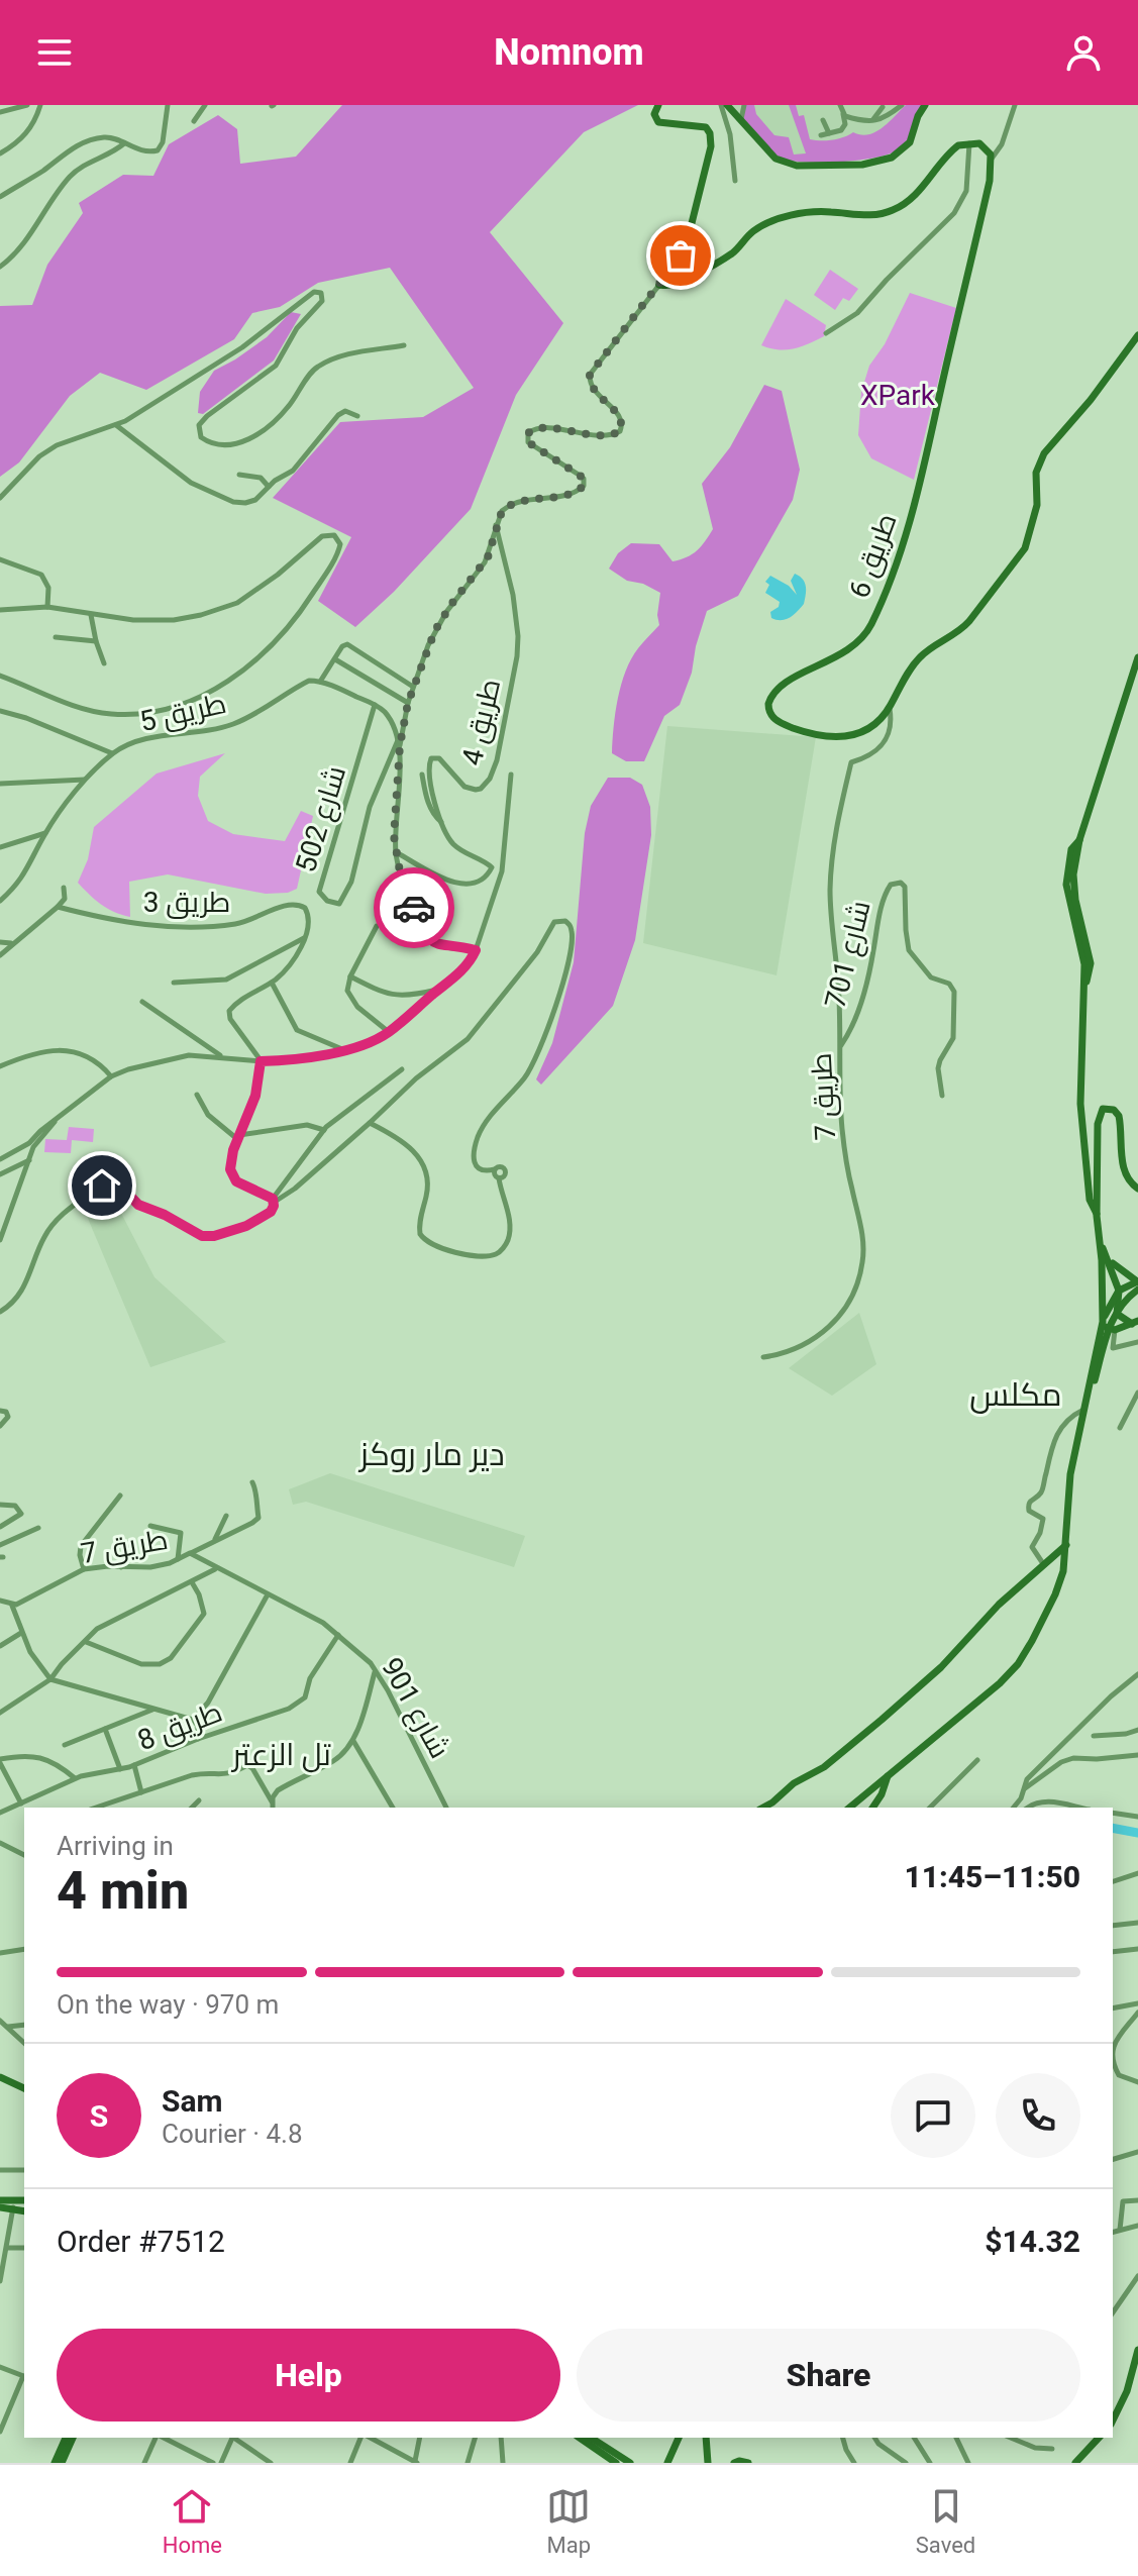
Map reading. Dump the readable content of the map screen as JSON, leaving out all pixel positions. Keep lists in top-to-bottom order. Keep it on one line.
{"streets":{"street":["طريق 6","طريق 5","طريق 4","شارع 502","طريق 3","شارع 701","طريق 7","7 طريق","شارع 901","طريق 8"]},"crossings":[["طريق 6","طريق 7"],["شارع 701","طريق 7"],["7 طريق","شارع 901"],["7 طريق","طريق 8"],["شارع 901","طريق 8"]],"districts":["مكلس","دير مار روكز","تل الزعتر"],"parks":["XPark"],"page":{"header":"Nomnom","heading":["4 min","Arriving in","11:45–11:50"],"panel":["Sam","Courier · 4.8","Order #7512","$14.32"],"bar":"On the way · 970 m","round":"S","buttons":["Help","Share"],"tabs":["Home","Map","Saved"]}}
